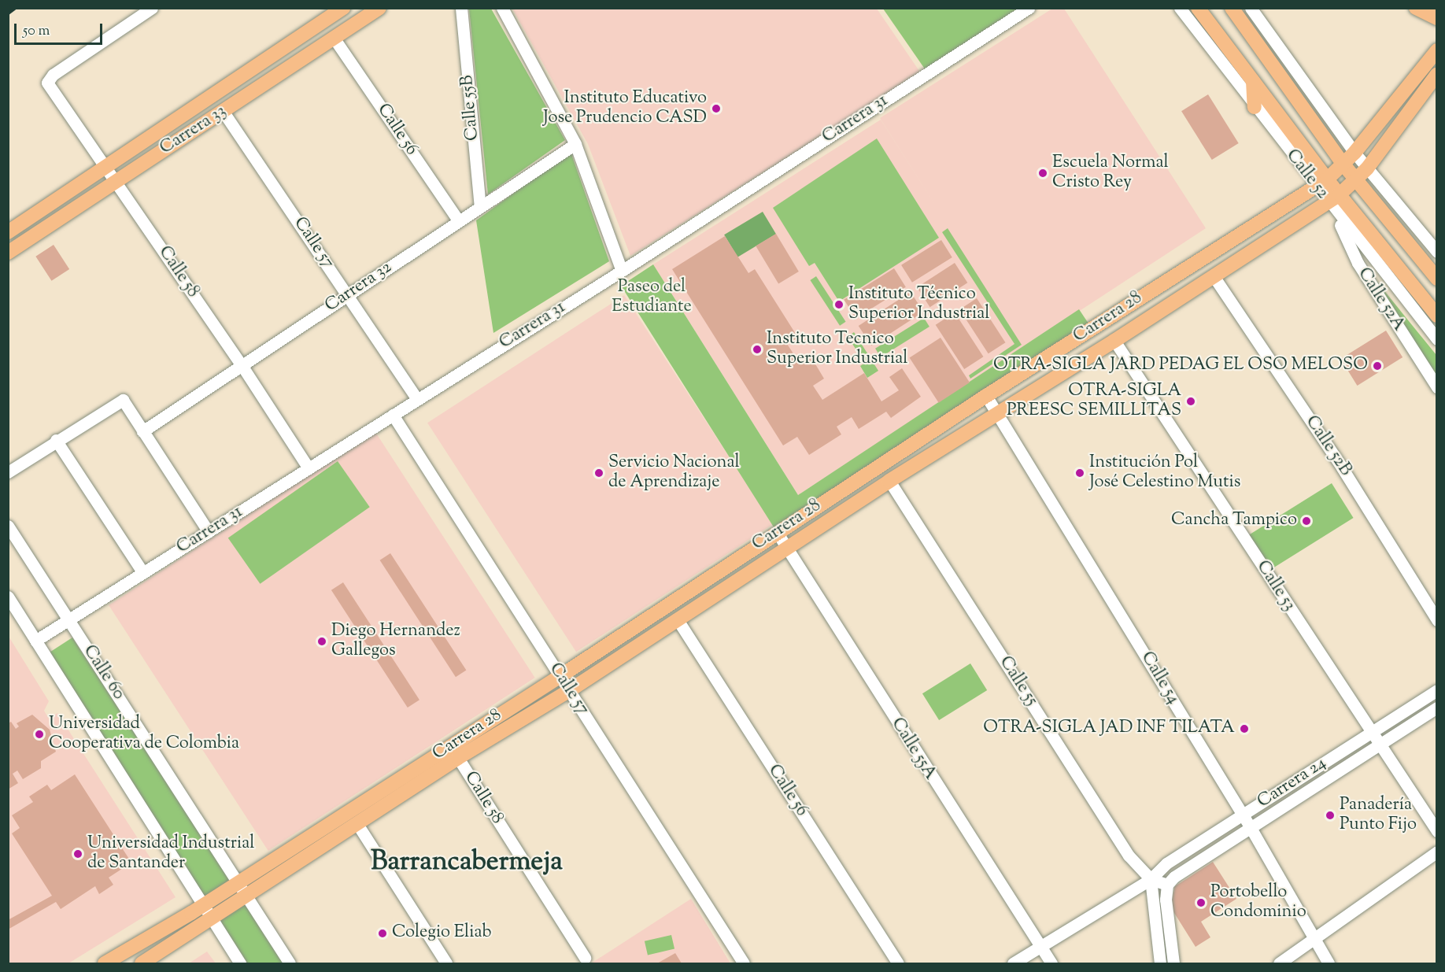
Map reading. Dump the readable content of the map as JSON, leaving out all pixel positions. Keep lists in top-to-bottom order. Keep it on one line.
{"streets":{"main road":["Carrera 33","Calle 52","Carrera 28"],"street":["Calle 55B","Carrera 31","Calle 56","Calle 57","Calle 58","Carrera 32","Calle 52A","Calle 52B","Calle 53","Calle 60","Calle 54","Calle 55","Calle 55A","Carrera 24"]},"crossings":[["Calle 55B","Carrera 32"],["Carrera 31","Calle 57"],["Carrera 31","Calle 58"],["Carrera 31","Calle 60"],["Calle 56","Carrera 33"],["Calle 56","Carrera 32"],["Calle 56","Carrera 28"],["Carrera 33","Calle 57"],["Carrera 33","Calle 58"],["Calle 52","Calle 52A"],["Calle 52","Carrera 28"],["Calle 57","Carrera 32"],["Calle 57","Carrera 28"],["Calle 58","Carrera 32"],["Calle 58","Carrera 28"],["Calle 52A","Carrera 28"],["Carrera 28","Calle 52B"],["Carrera 28","Calle 53"],["Carrera 28","Calle 60"],["Carrera 28","Calle 54"],["Carrera 28","Calle 55"],["Carrera 28","Calle 55A"],["Calle 53","Carrera 24"],["Calle 54","Carrera 24"],["Calle 55","Carrera 24"],["Calle 55A","Carrera 24"]],"districts":["Barrancabermeja"],"parks":["Paseo del Estudiante"],"places":["Instituto Educativo Jose Prudencio CASD","Escuela Normal Cristo Rey","Instituto Técnico Superior Industrial","Instituto Tecnico Superior Industrial","OTRA-SIGLA JARD PEDAG EL OSO MELOSO","OTRA-SIGLA PREESC SEMILLITAS","Servicio Nacional de Aprendizaje","Institución Pol José Celestino Mutis","Cancha Tampico","Diego Hernandez Gallegos","OTRA-SIGLA JAD INF TILATA","Universidad Cooperativa de Colombia","Panadería Punto Fijo","Universidad Industrial de Santander","Portobello Condominio","Colegio Eliab"],"scale_bar":"50 m"}
